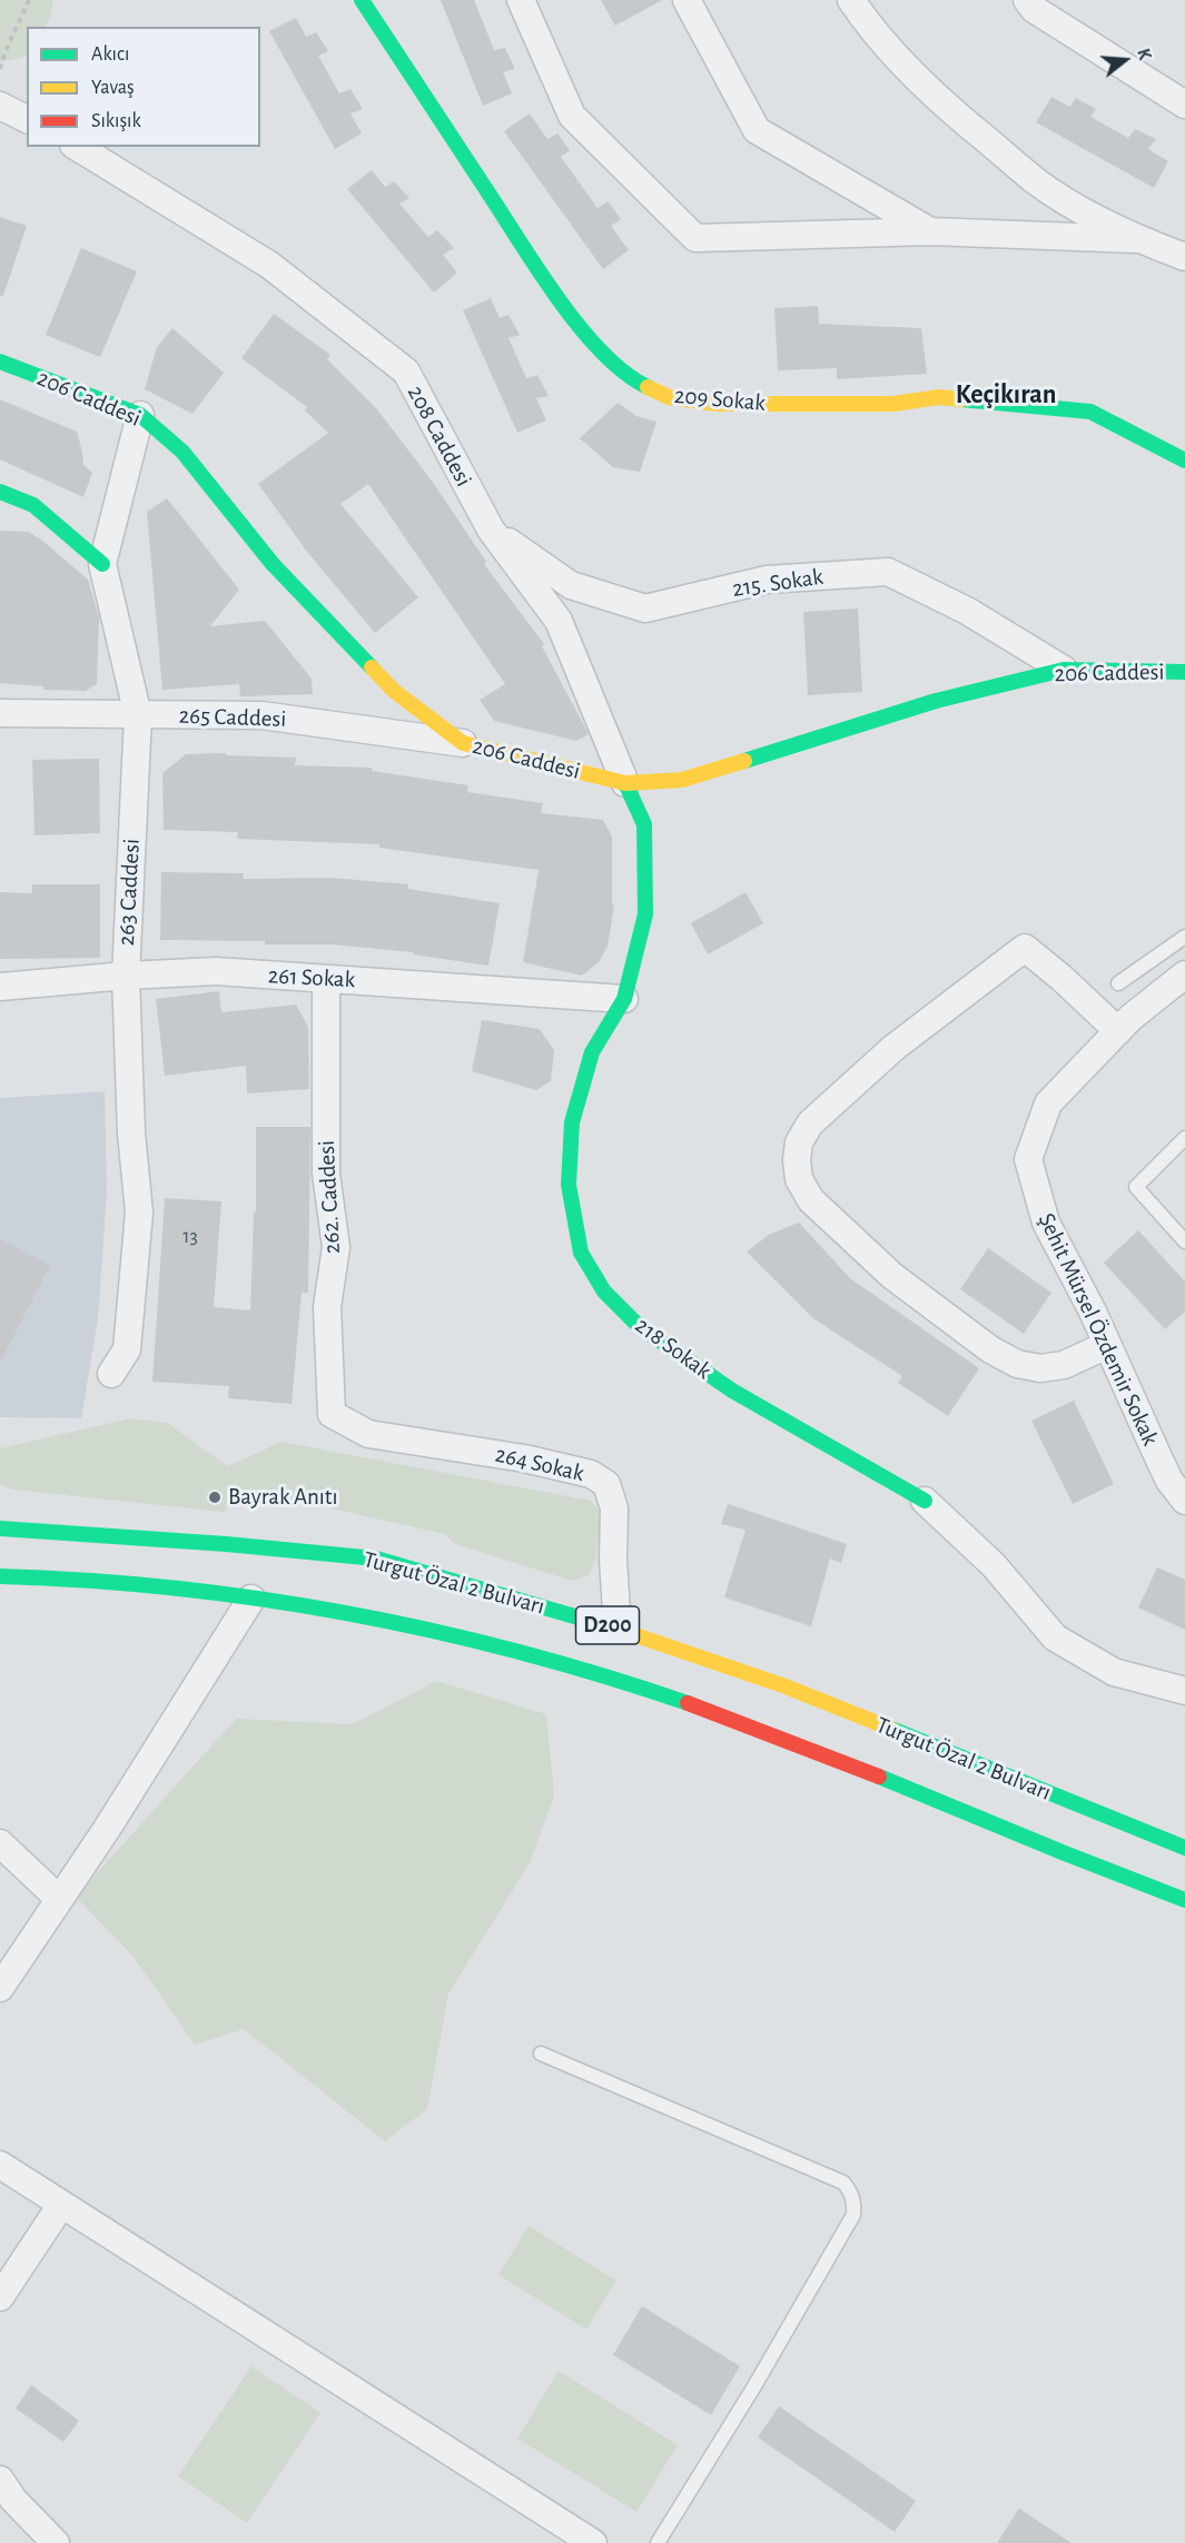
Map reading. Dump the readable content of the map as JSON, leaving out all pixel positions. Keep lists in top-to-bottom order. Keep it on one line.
{"streets":{"main road":["206 Caddesi","209 Sokak","218 Sokak","Turgut Özal 2 Bulvarı","D200"],"street":["208 Caddesi","215. Sokak","265 Caddesi","263 Caddesi","261 Sokak","262. Caddesi","Şehit Mürsel Özdemir Sokak","264 Sokak"]},"crossings":[["206 Caddesi","208 Caddesi"],["206 Caddesi","215. Sokak"],["206 Caddesi","265 Caddesi"],["206 Caddesi","263 Caddesi"],["206 Caddesi","218 Sokak"],["208 Caddesi","215. Sokak"],["208 Caddesi","218 Sokak"],["265 Caddesi","263 Caddesi"],["263 Caddesi","261 Sokak"],["261 Sokak","262. Caddesi"],["261 Sokak","218 Sokak"],["262. Caddesi","264 Sokak"],["264 Sokak","Turgut Özal 2 Bulvarı"]],"districts":["Keçikıran"],"places":["Bayrak Anıtı"],"house_numbers":["13"],"legend":["Akıcı","Yavaş","Sıkışık"],"north":"right"}
